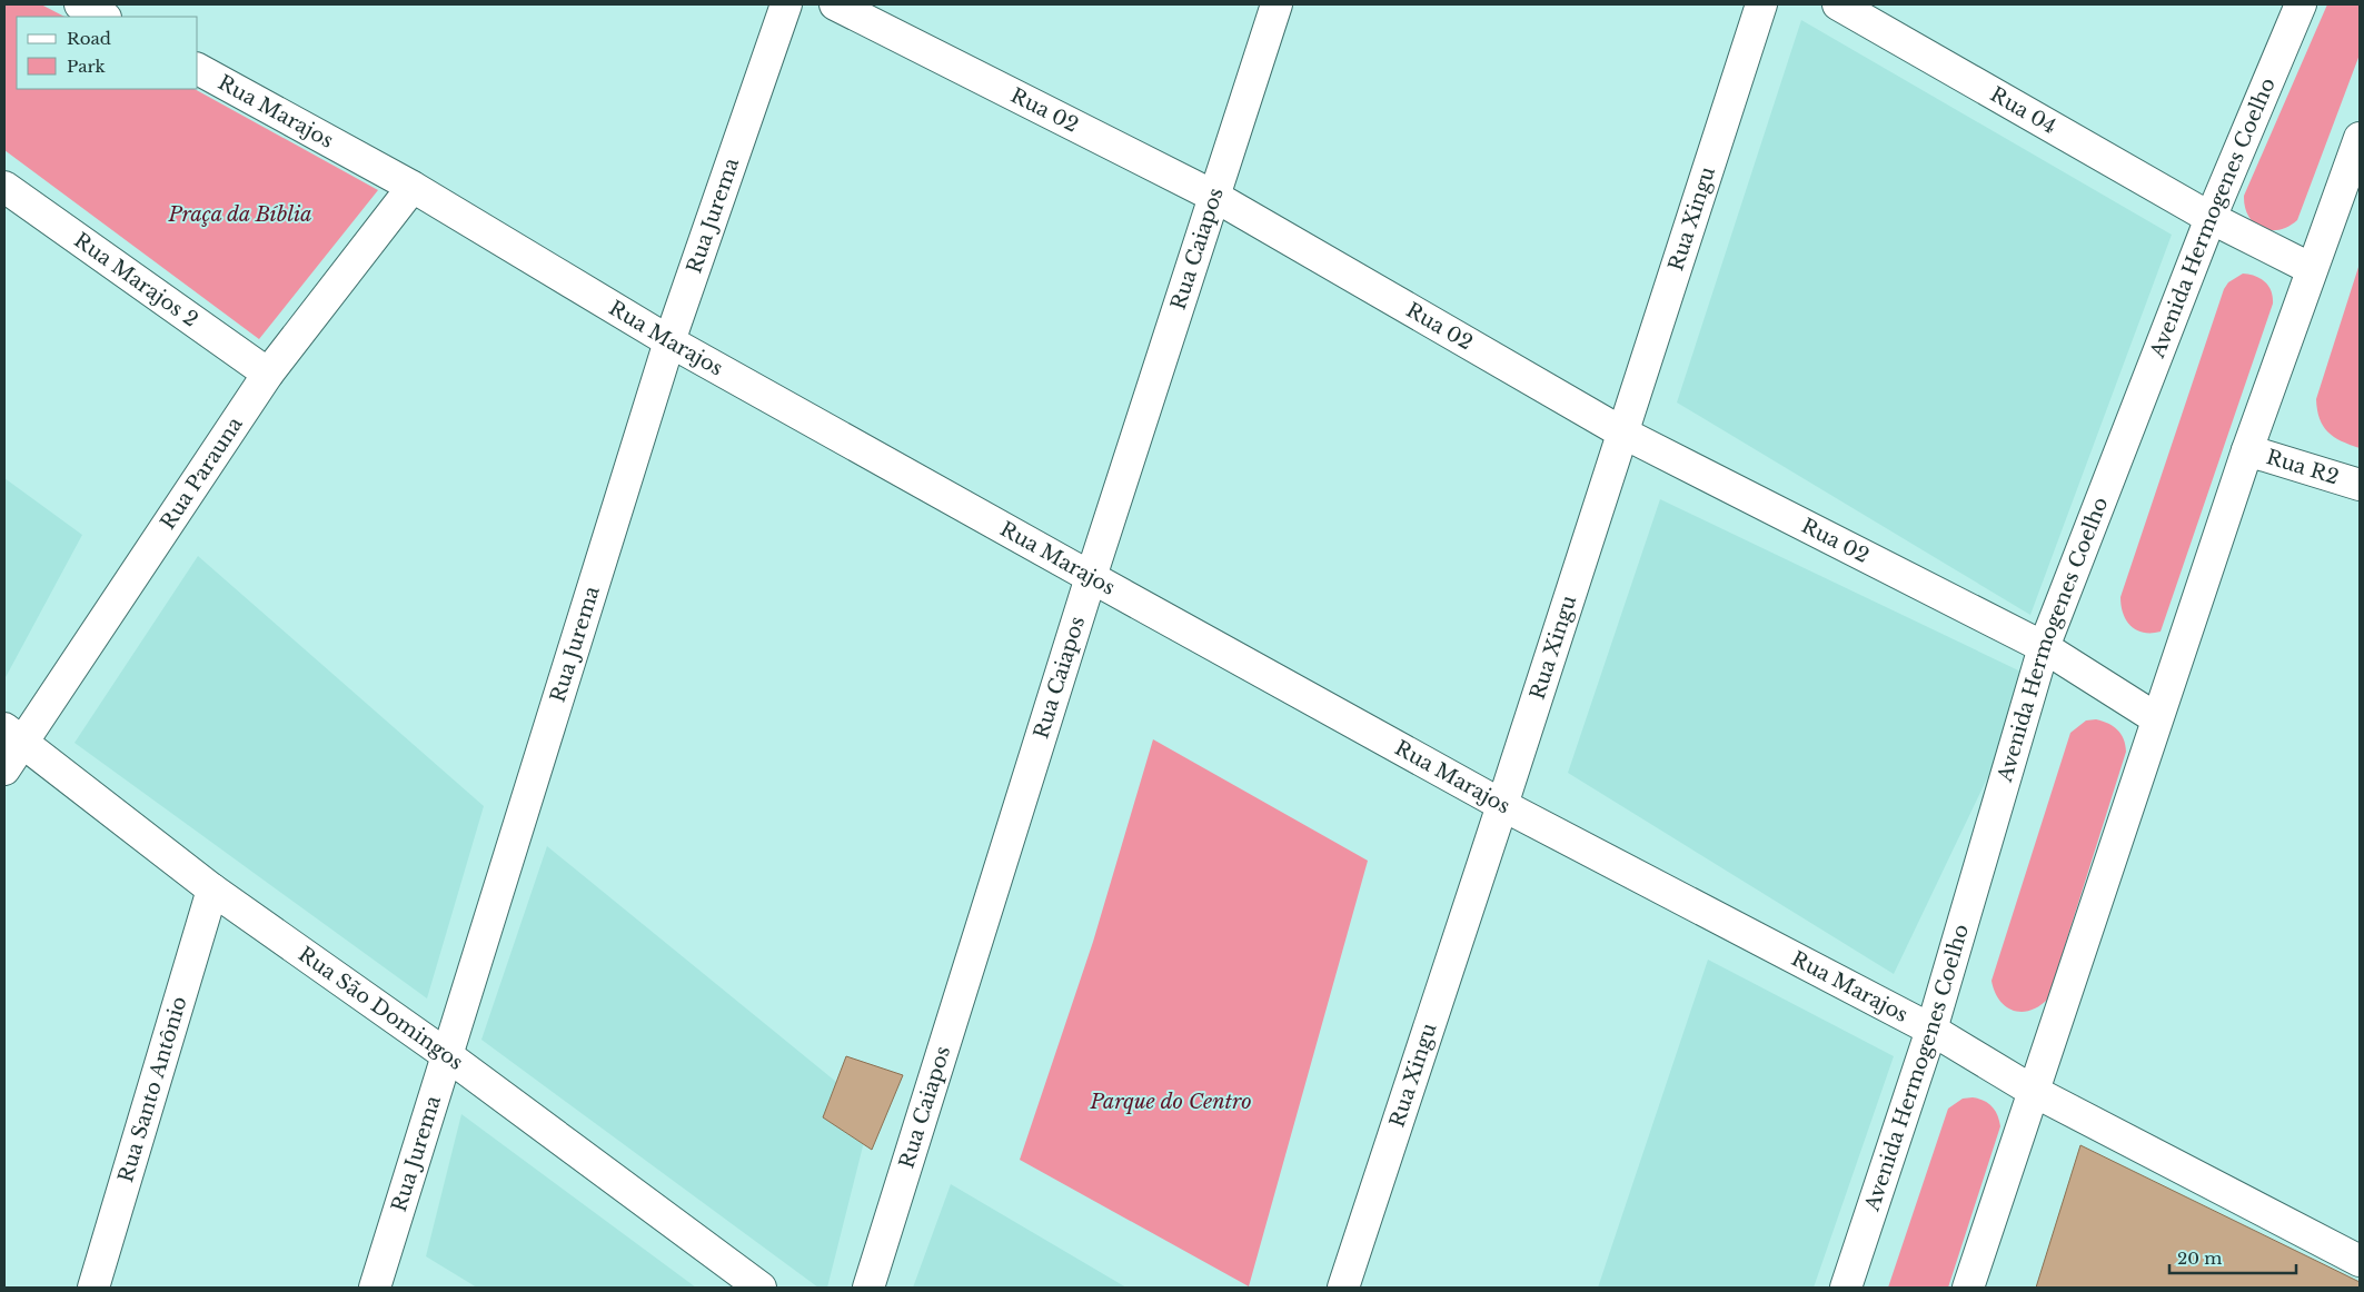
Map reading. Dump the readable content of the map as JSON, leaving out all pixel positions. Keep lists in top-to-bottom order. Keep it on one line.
{"streets":{"street":["Rua 02","Rua 04","Rua Marajos","Rua Jurema","Rua Xingu","Avenida Hermogenes Coelho","Rua Caiapos","Rua Marajos 2","Rua R2","Rua Parauna","Rua São Domingos","Rua Santo Antônio"]},"crossings":[["Rua 02","Rua Xingu"],["Rua 02","Avenida Hermogenes Coelho"],["Rua 02","Rua Caiapos"],["Rua 04","Avenida Hermogenes Coelho"],["Rua Marajos","Rua Jurema"],["Rua Marajos","Rua Xingu"],["Rua Marajos","Avenida Hermogenes Coelho"],["Rua Marajos","Rua Caiapos"],["Rua Marajos","Rua Parauna"],["Rua Jurema","Rua São Domingos"],["Rua Marajos 2","Rua Parauna"],["Rua Parauna","Rua São Domingos"],["Rua São Domingos","Rua Santo Antônio"]],"parks":["Praça da Bíblia","Parque do Centro"],"legend":["Road","Park"],"scale_bar":"20 m"}
